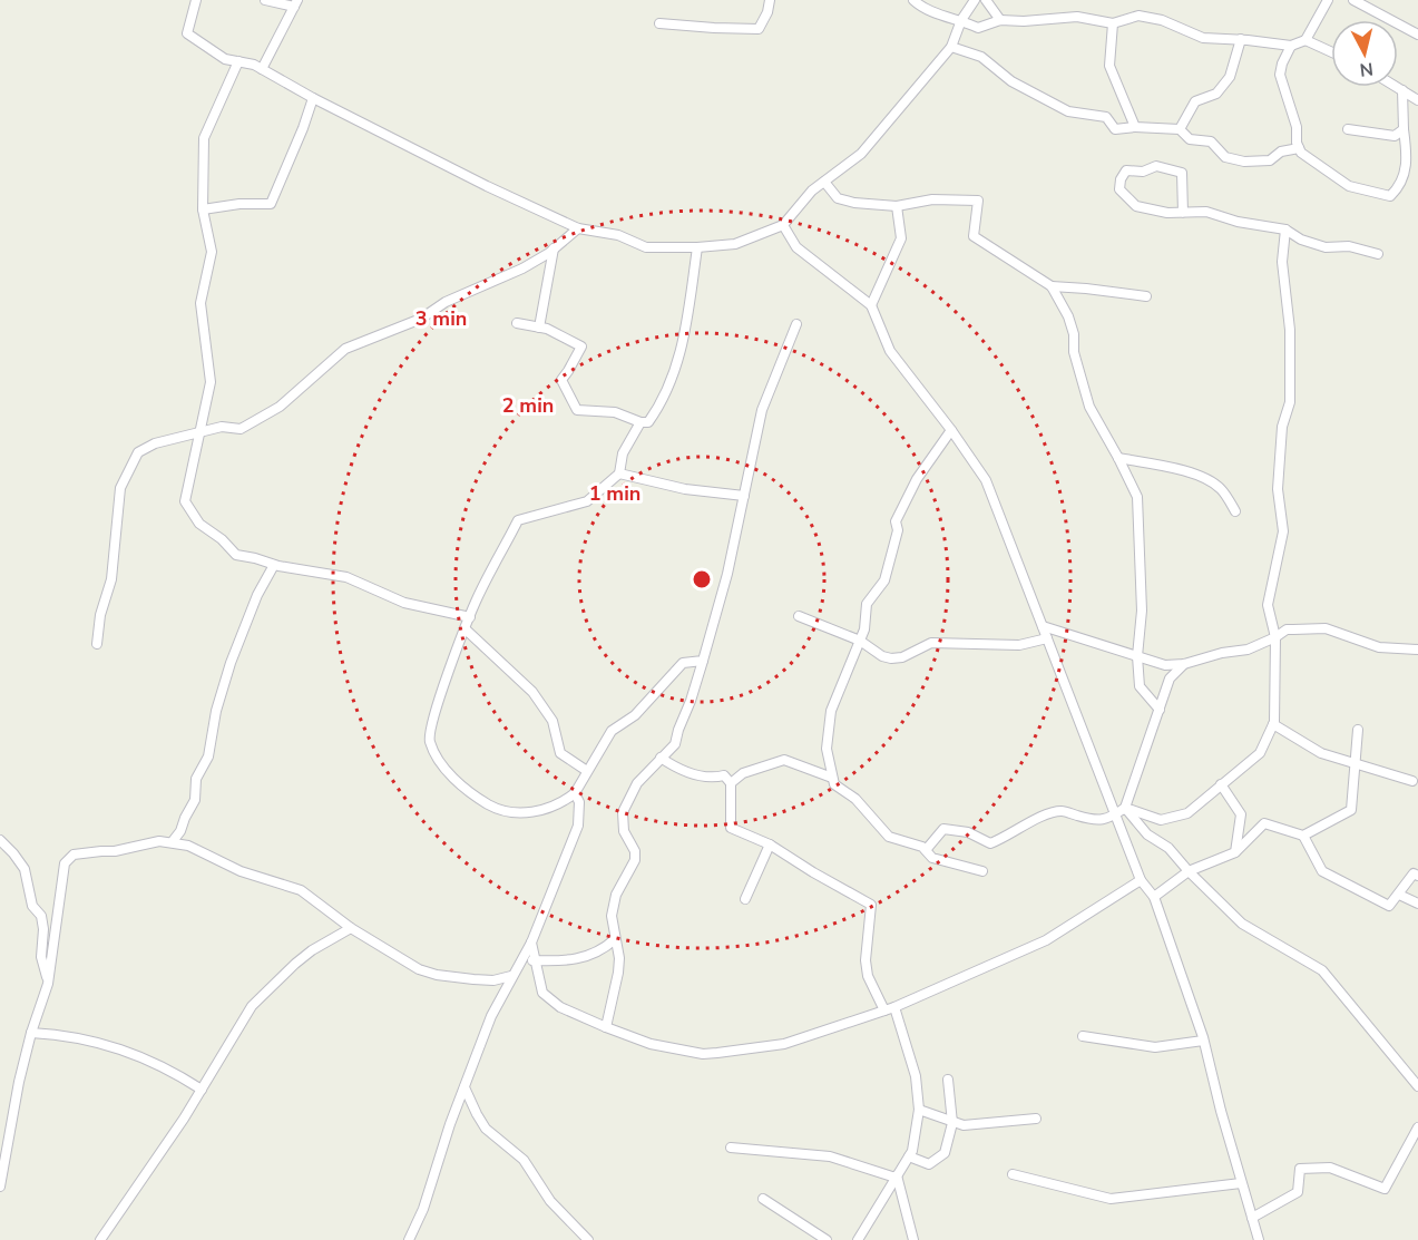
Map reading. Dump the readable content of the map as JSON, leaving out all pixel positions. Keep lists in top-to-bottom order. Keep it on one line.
{"north":"bottom","rings":["3 min","2 min","1 min"]}
